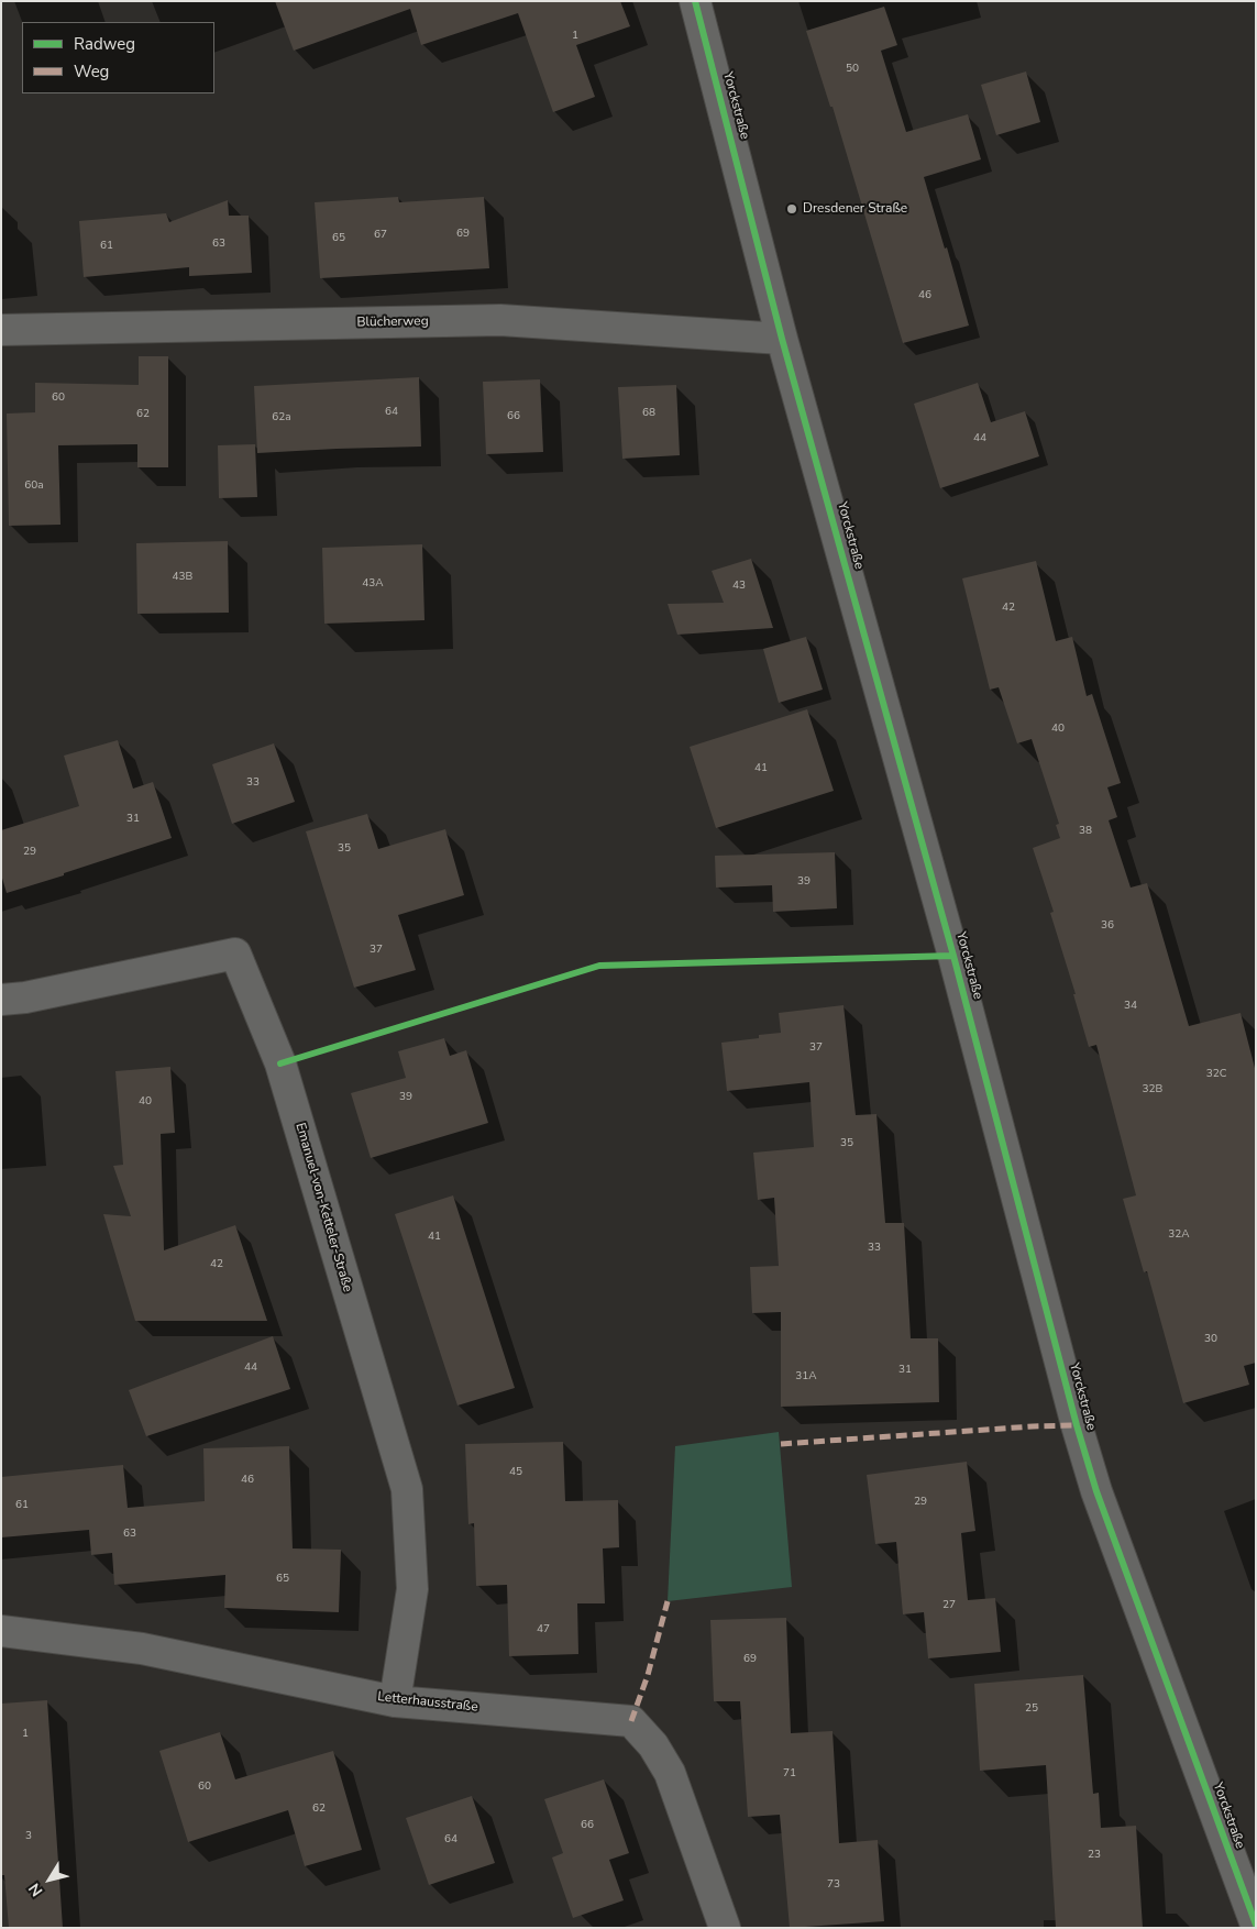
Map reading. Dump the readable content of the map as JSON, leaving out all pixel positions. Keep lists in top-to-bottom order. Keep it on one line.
{"streets":{"street":["Yorckstraße","Blücherweg","Emanuel-von-Ketteler-Straße","Letterhausstraße"]},"crossings":[["Yorckstraße","Blücherweg"],["Emanuel-von-Ketteler-Straße","Letterhausstraße"]],"places":["Dresdener Straße"],"house_numbers":["1","50","69","67","65","63","61","46","60","64","68","62","66","62a","44","60a","43B","43A","43","42","40","41","33","31","38","35","29","39","36","37","34","37","32C","32B","39","40","35","32A","41","33","42","30","44","31","31A","45","46","29","61","63","65","27","47","69","25","1","71","60","62","66","3","64","23","73"],"legend":["Radweg","Weg"],"north":"bottom left"}
